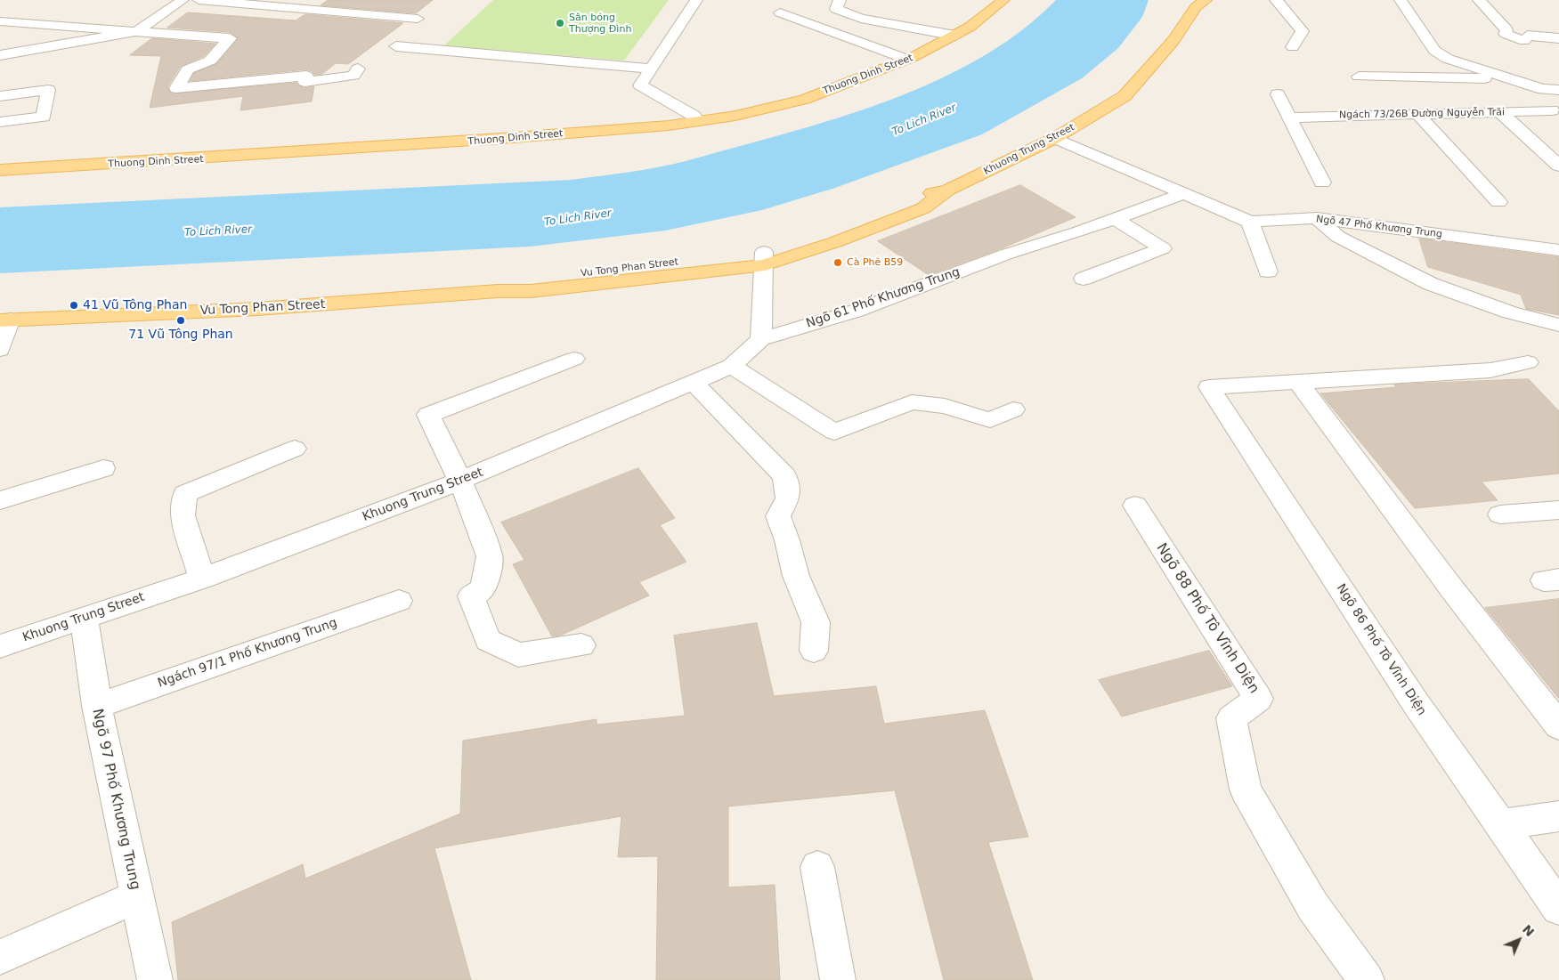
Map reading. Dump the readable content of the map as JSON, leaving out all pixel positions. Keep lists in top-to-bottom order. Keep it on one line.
{"streets":{"main road":["Thuong Dinh Street","Khuong Trung Street","Vu Tong Phan Street"],"street":["Ngách 73/26B Đường Nguyễn Trãi","Ngõ 47 Phố Khương Trung","Ngõ 61 Phố Khương Trung","Ngõ 88 Phố Tô Vĩnh Diện","Ngõ 86 Phố Tô Vĩnh Diện","Ngách 97/1 Phố Khương Trung","Ngõ 97 Phố Khương Trung"]},"crossings":[["Khuong Trung Street","Ngõ 47 Phố Khương Trung"],["Khuong Trung Street","Vu Tong Phan Street"],["Khuong Trung Street","Ngõ 61 Phố Khương Trung"],["Khuong Trung Street","Ngõ 97 Phố Khương Trung"],["Ngõ 47 Phố Khương Trung","Ngõ 61 Phố Khương Trung"],["Ngách 97/1 Phố Khương Trung","Ngõ 97 Phố Khương Trung"]],"water":["To Lich River"],"places":["Sân bóng Thượng Đình","Cà Phê B59","41 Vũ Tông Phan","71 Vũ Tông Phan"],"north":"top right"}
